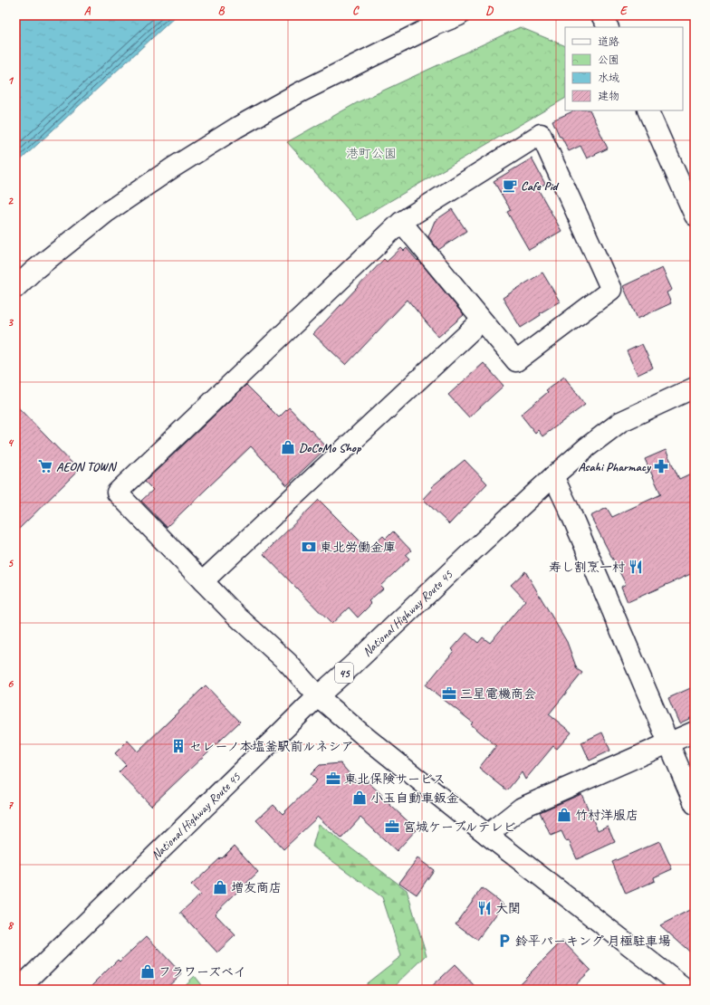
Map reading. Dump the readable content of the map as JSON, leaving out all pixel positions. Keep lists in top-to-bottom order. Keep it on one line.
{"streets":{"main road":["National Highway Route 45","45"]},"parks":["港町公園"],"places":{"cafe":["Cafe Pid"],"shop":["DoCoMo Shop","小玉自動車鈑金","竹村洋服店","増友商店","フラワーズベイ"],"supermarket":["AEON TOWN"],"pharmacy":["Asahi Pharmacy"],"bank":["東北労働金庫"],"restaurant":["寿し割烹一村","大関"],"office":["三星電機商会","東北保険サービス","宮城ケーブルテレビ"],"building":["セレーノ本塩釜駅前ルネシア"],"parking":["鈴平パーキング 月極駐車場"]},"legend":["道路","公園","水域","建物"],"grid":{"columns":["A","B","C","D","E"],"rows":["1","2","3","4","5","6","7","8"]}}
